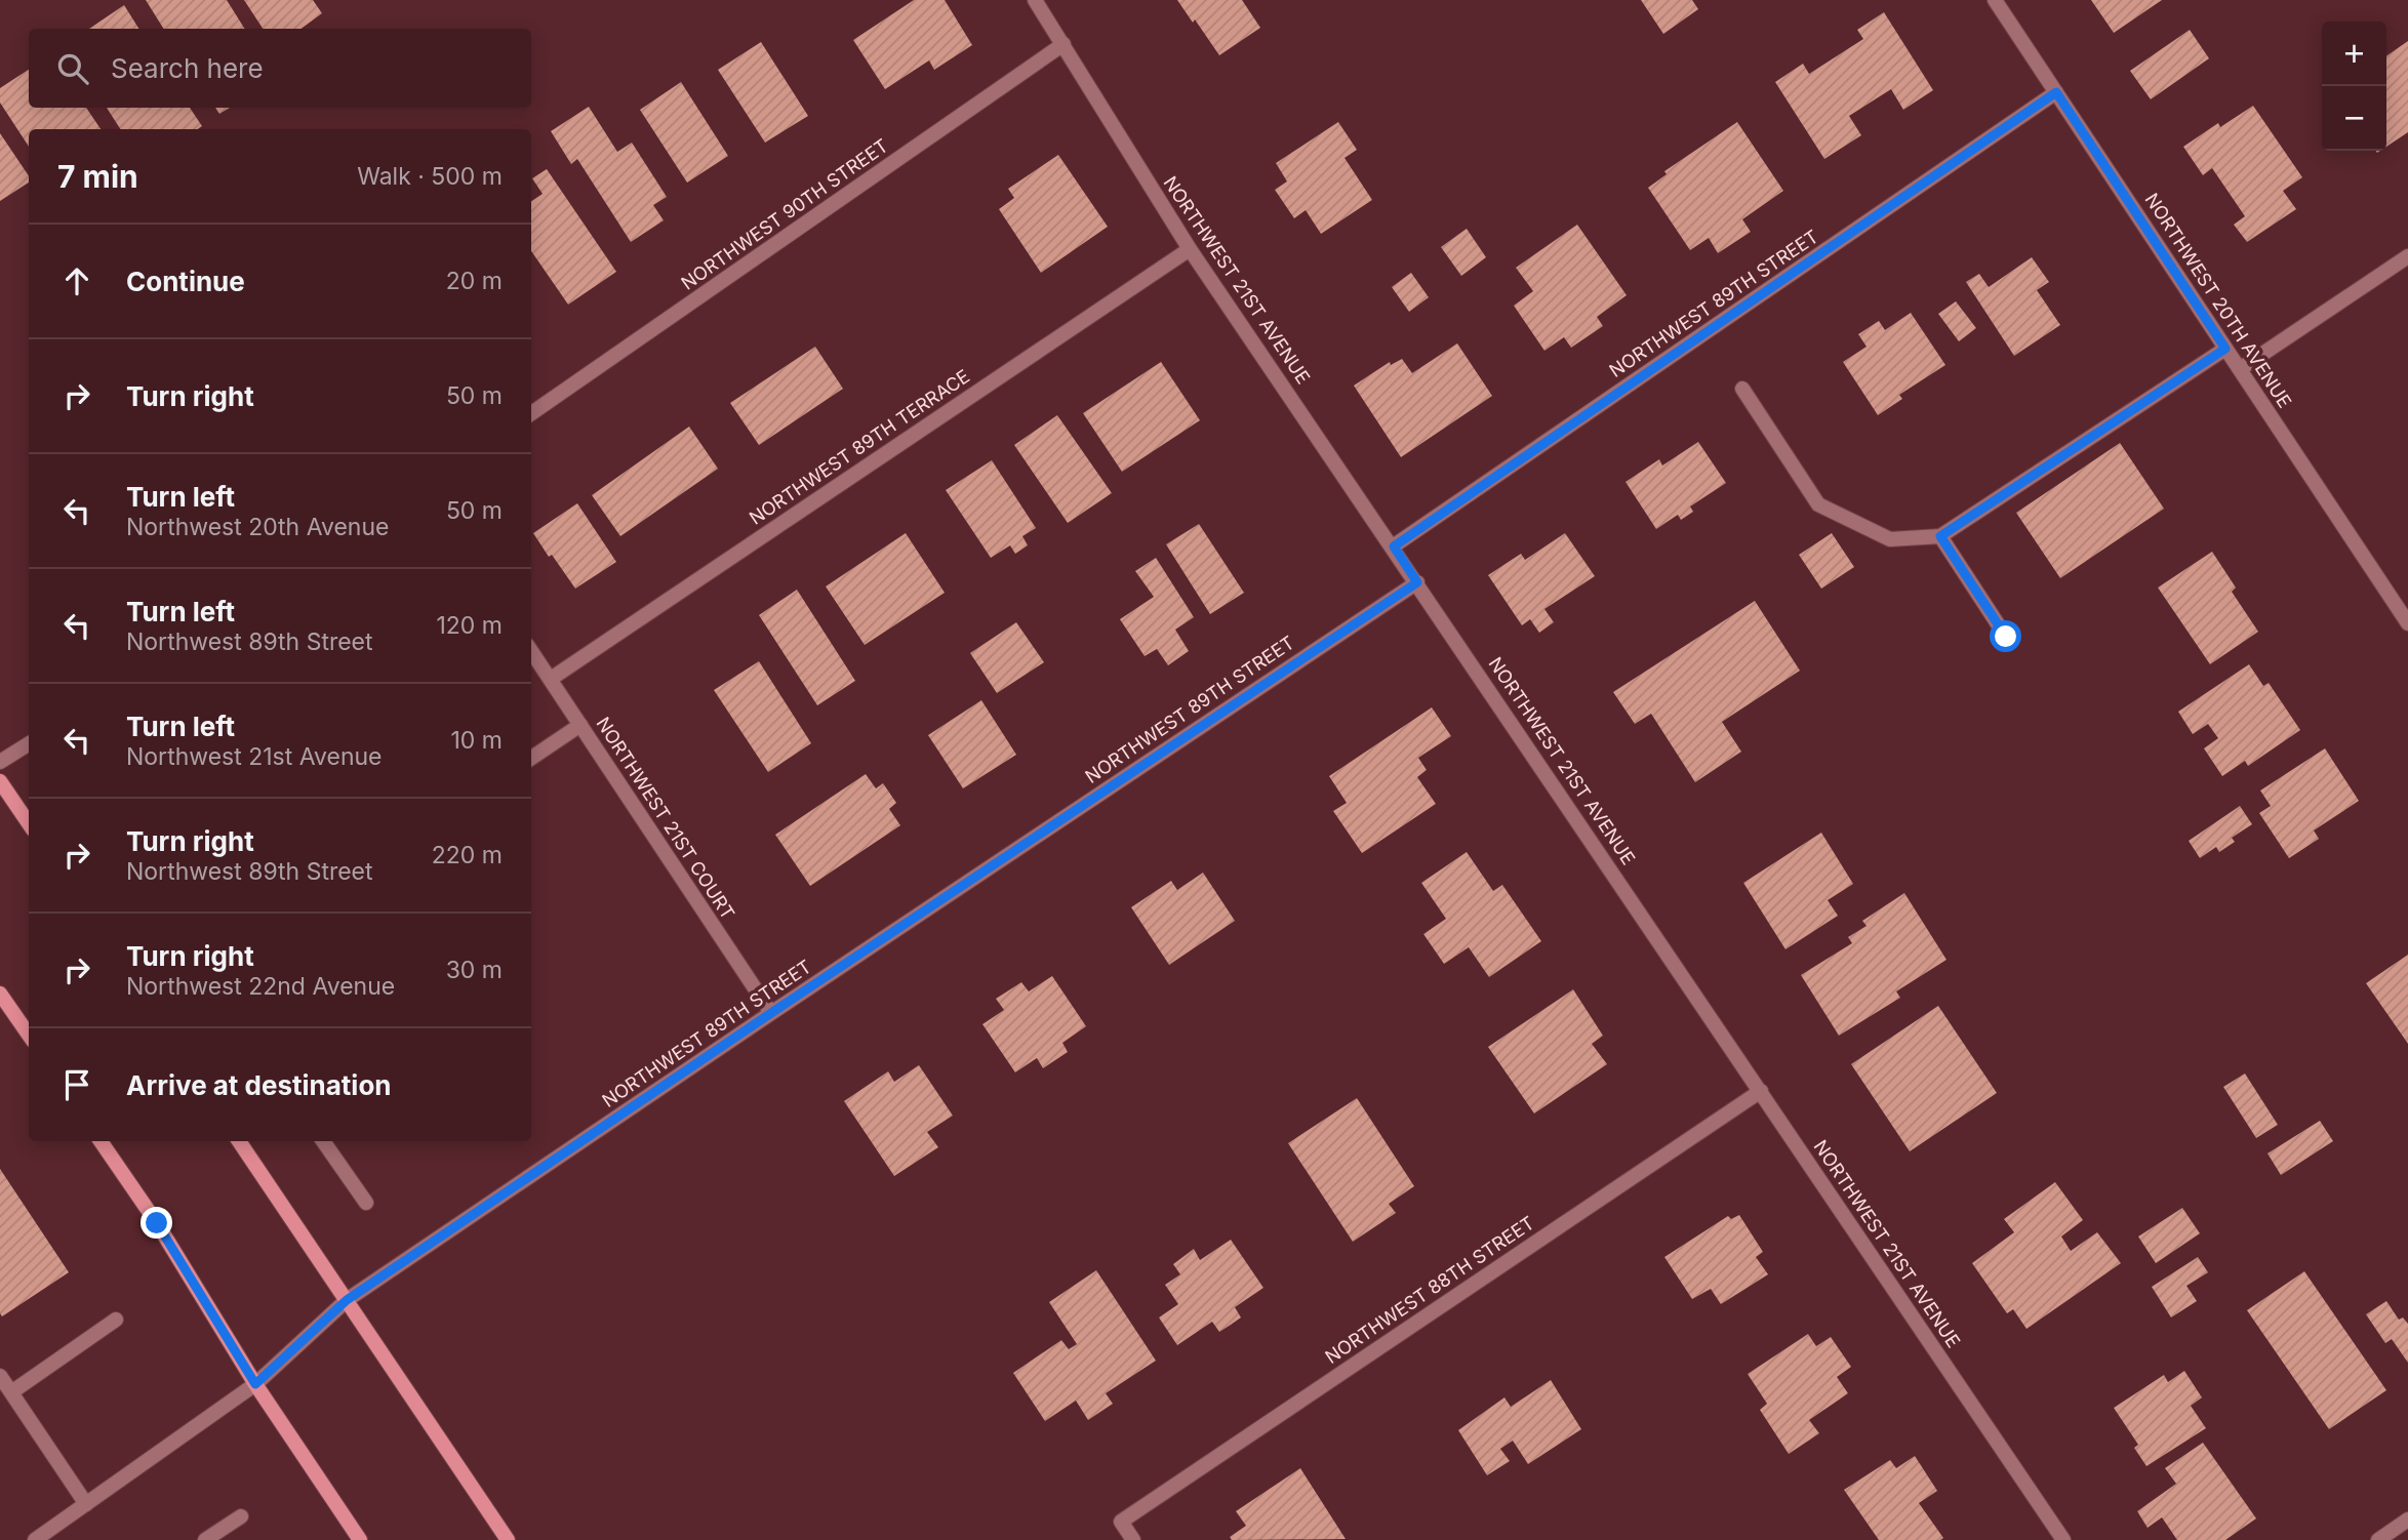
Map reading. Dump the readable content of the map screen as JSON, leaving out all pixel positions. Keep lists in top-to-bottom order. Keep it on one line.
{"streets":{"street":["NORTHWEST 90TH STREET","NORTHWEST 21ST AVENUE","NORTHWEST 20TH AVENUE","NORTHWEST 89TH STREET","NORTHWEST 89TH TERRACE","NORTHWEST 21ST COURT","NORTHWEST 88TH STREET"]},"crossings":[["NORTHWEST 90TH STREET","NORTHWEST 21ST AVENUE"],["NORTHWEST 21ST AVENUE","NORTHWEST 89TH STREET"],["NORTHWEST 21ST AVENUE","NORTHWEST 89TH TERRACE"],["NORTHWEST 21ST AVENUE","NORTHWEST 88TH STREET"],["NORTHWEST 20TH AVENUE","NORTHWEST 89TH STREET"],["NORTHWEST 89TH STREET","NORTHWEST 21ST COURT"],["NORTHWEST 89TH TERRACE","NORTHWEST 21ST COURT"]],"page":{"map_buttons":["+","−"],"search":"Search here","heading":["7 min","Walk · 500 m"],"list":[["Continue","20 m"],["Turn right","50 m"],["Turn left","Northwest 20th Avenue","50 m"],["Turn left","Northwest 89th Street","120 m"],["Turn left","Northwest 21st Avenue","10 m"],["Turn right","Northwest 89th Street","220 m"],["Turn right","Northwest 22nd Avenue","30 m"],"Arrive at destination"]}}
